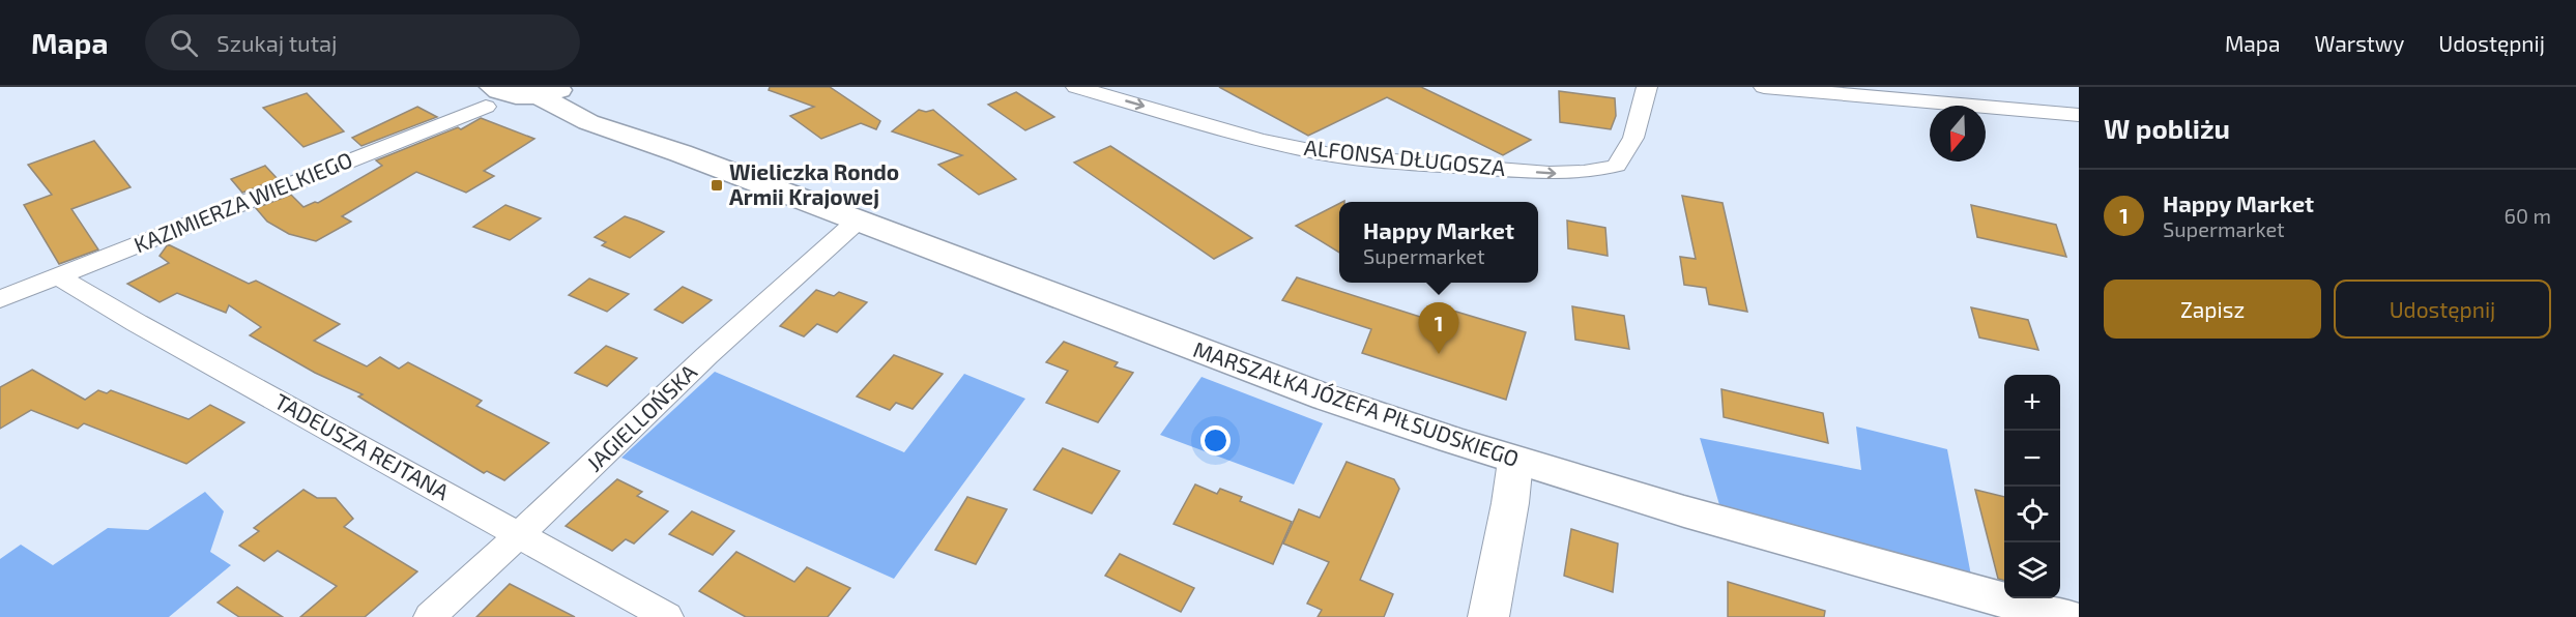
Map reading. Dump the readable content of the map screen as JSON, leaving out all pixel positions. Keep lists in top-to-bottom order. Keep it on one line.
{"streets":{"main road":["MARSZAŁKA JÓZEFA PIŁSUDSKIEGO"],"street":["ALFONSA DŁUGOSZA","KAZIMIERZA WIELKIEGO","JAGIELLOŃSKA","TADEUSZA REJTANA"]},"crossings":[["KAZIMIERZA WIELKIEGO","TADEUSZA REJTANA"],["MARSZAŁKA JÓZEFA PIŁSUDSKIEGO","JAGIELLOŃSKA"],["JAGIELLOŃSKA","TADEUSZA REJTANA"]],"one_way":["ALFONSA DŁUGOSZA"],"places":{"transit":["Wieliczka Rondo Armii Krajowej"]},"north":"bottom","page":{"header":"Mapa","search":"Szukaj tutaj","nav":["Mapa","Warstwy","Udostępnij"],"heading":"W pobliżu","list":[{"mark":"1","name":"Happy Market","note":"Supermarket","value":"60 m"}],"popup":["Happy Market","Supermarket"],"buttons":["Zapisz","Udostępnij"],"pins":"1","map_buttons":["+","−"]}}
